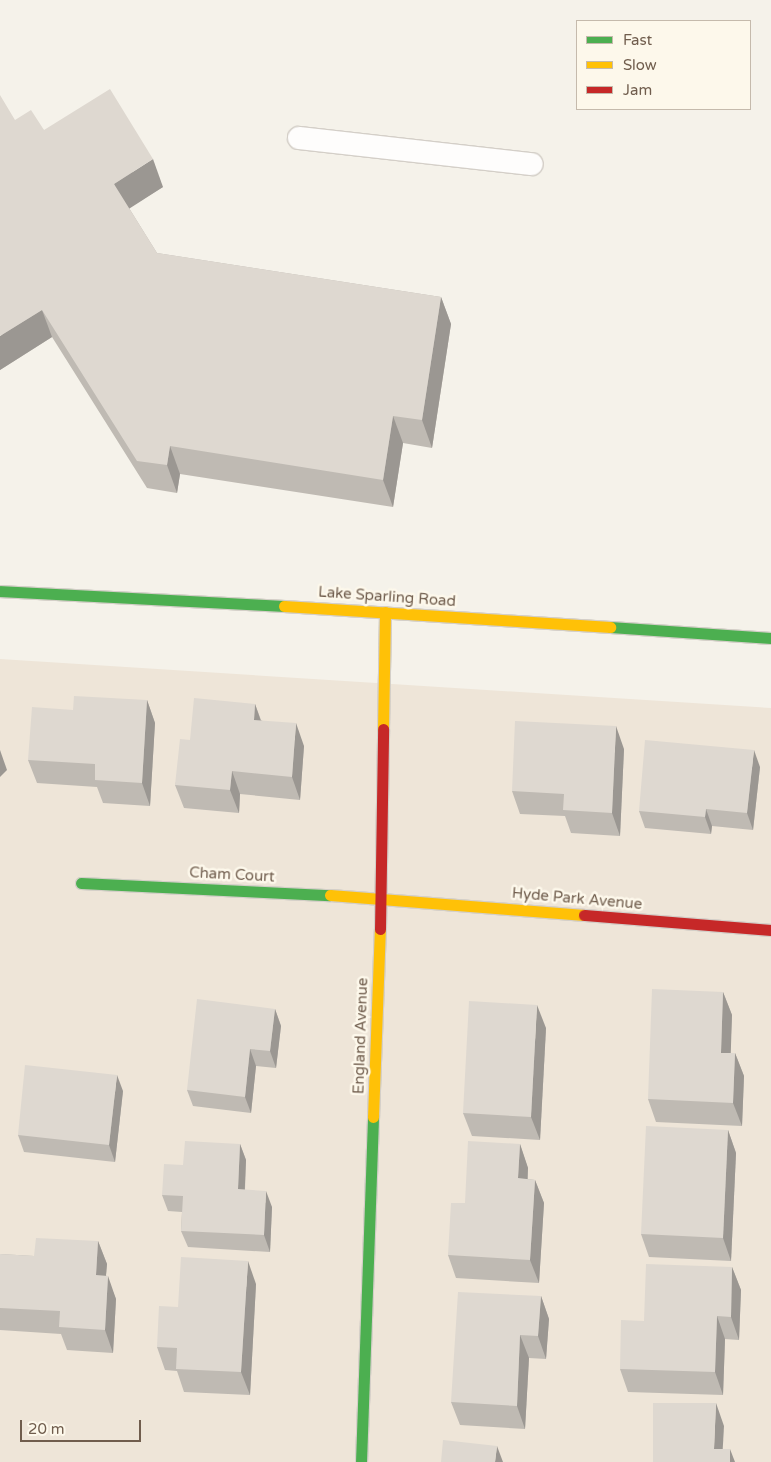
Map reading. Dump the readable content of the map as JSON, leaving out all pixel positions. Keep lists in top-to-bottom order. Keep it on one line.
{"streets":{"street":["Lake Sparling Road","Cham Court","Hyde Park Avenue","England Avenue"]},"crossings":[["Lake Sparling Road","England Avenue"],["Cham Court","Hyde Park Avenue"],["Cham Court","England Avenue"],["Hyde Park Avenue","England Avenue"]],"legend":["Fast","Slow","Jam"],"scale_bar":"20 m"}
